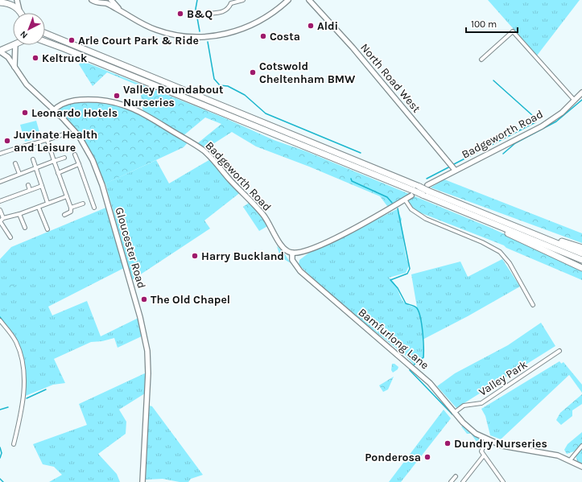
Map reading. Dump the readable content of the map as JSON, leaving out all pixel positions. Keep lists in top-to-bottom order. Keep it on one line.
{"streets":{"street":["North Road West","Badgeworth Road","Gloucester Road","Bamfurlong Lane","Valley Park"]},"crossings":[["North Road West","Badgeworth Road"],["Badgeworth Road","Gloucester Road"],["Badgeworth Road","Bamfurlong Lane"],["Bamfurlong Lane","Valley Park"]],"places":["B&Q","Aldi","Costa","Arle Court Park & Ride","Keltruck","Cotswold Cheltenham BMW","Valley Roundabout Nurseries","Leonardo Hotels","Juvinate Health and Leisure","Harry Buckland","The Old Chapel","Dundry Nurseries","Ponderosa"],"scale_bar":"100 m","north":"bottom left"}
